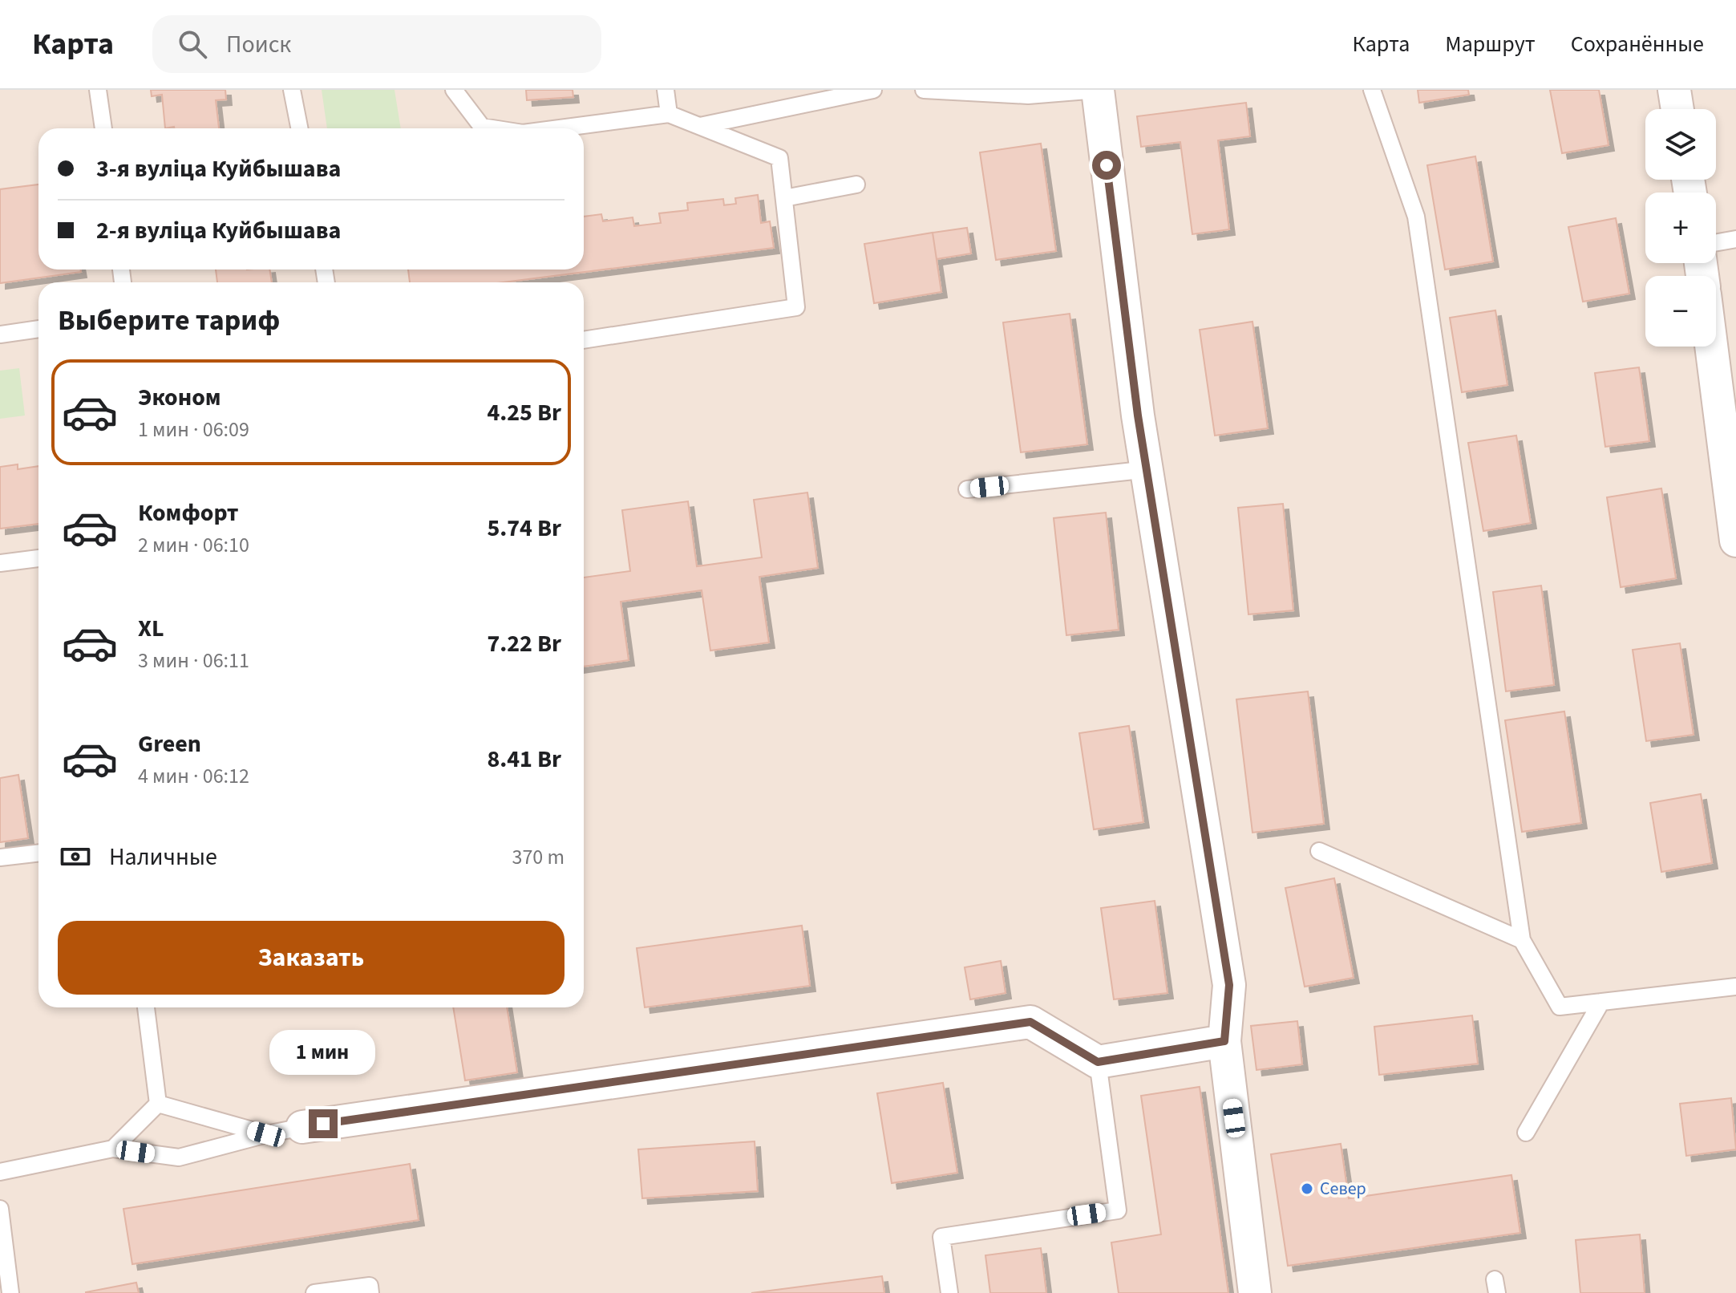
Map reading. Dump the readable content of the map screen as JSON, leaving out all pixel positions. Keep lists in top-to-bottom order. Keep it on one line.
{"places":["Север"],"page":{"header":"Карта","search":"Поиск","nav":["Карта","Маршрут","Сохранённые"],"map_buttons":["+","−"],"banner":["3-я вуліца Куйбышава","2-я вуліца Куйбышава"],"heading":"Выберите тариф","list":[{"name":"Эконом","note":"1 мин · 06:09","value":"4.25 Br"},{"name":"Комфорт","note":"2 мин · 06:10","value":"5.74 Br"},{"name":"XL","note":"3 мин · 06:11","value":"7.22 Br"},{"name":"Green","note":"4 мин · 06:12","value":"8.41 Br"}],"pay":["Наличные","370 m"],"buttons":"Заказать","bubble":"1 мин"}}
